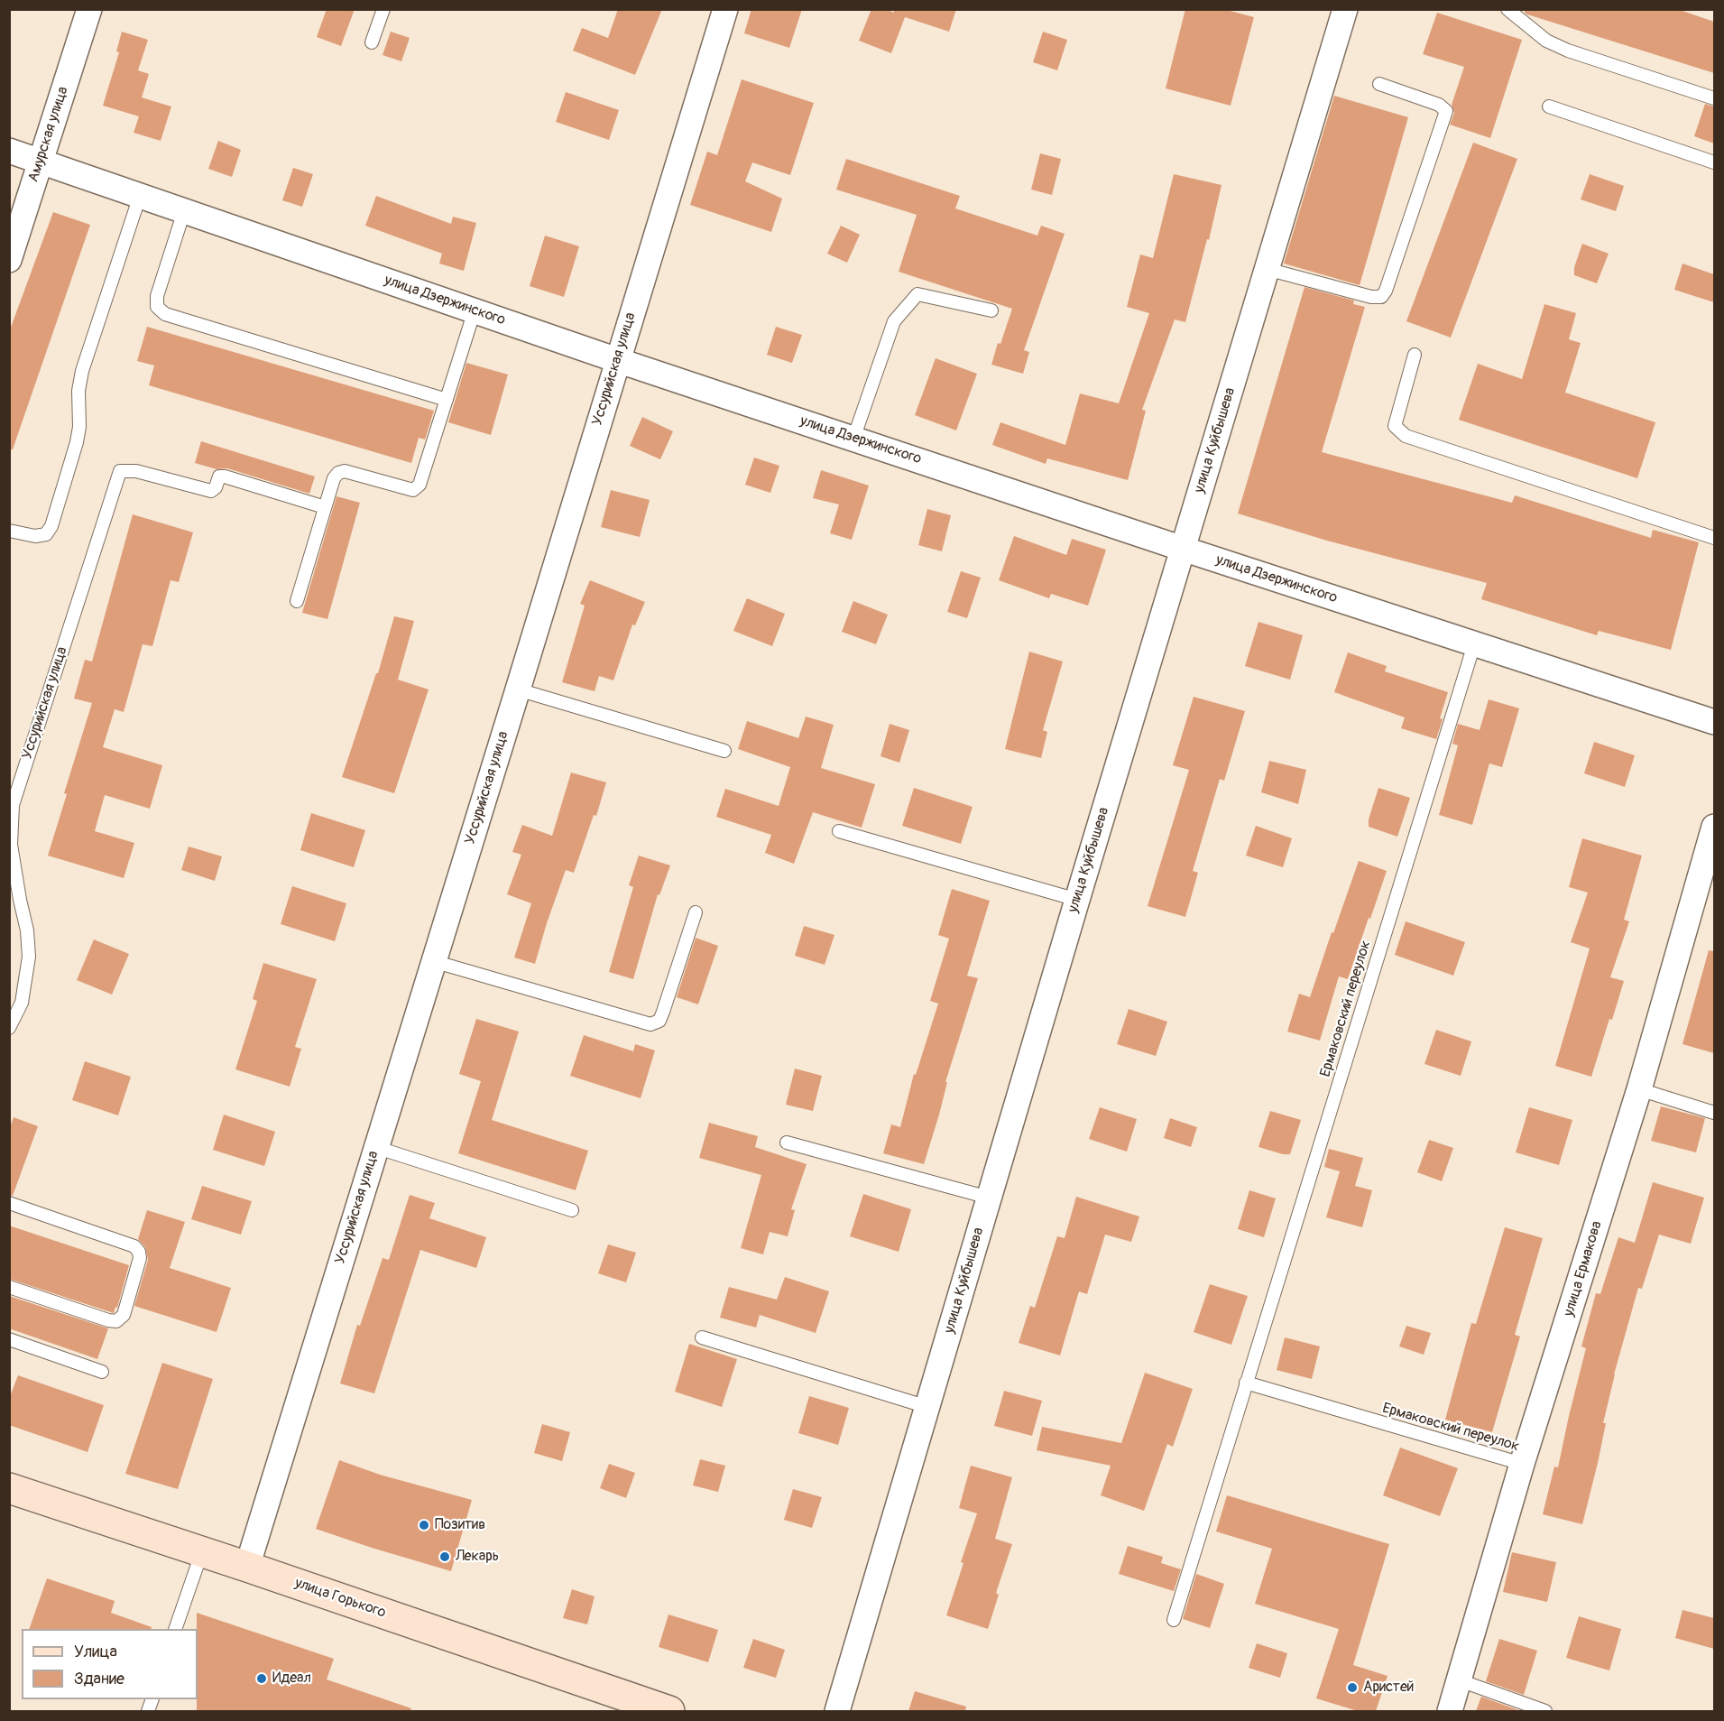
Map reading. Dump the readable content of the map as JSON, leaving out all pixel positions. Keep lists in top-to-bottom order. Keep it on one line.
{"streets":{"main road":["улица Горького"],"street":["Амурская улица","улица Дзержинского","Уссурийская улица","улица Куйбышева","улица Ермакова"],"lane":["Ермаковский переулок"]},"crossings":[["Амурская улица","улица Дзержинского"],["улица Дзержинского","Уссурийская улица"],["улица Дзержинского","улица Куйбышева"],["улица Дзержинского","Ермаковский переулок"],["Уссурийская улица","улица Горького"],["Ермаковский переулок","улица Ермакова"]],"places":["Позитив","Лекарь","Идеал","Аристей"],"legend":["Улица","Здание"]}
